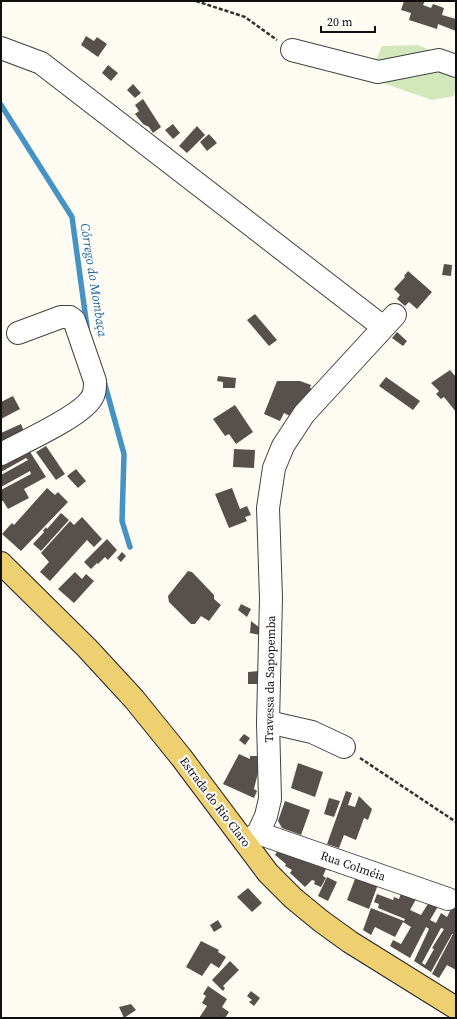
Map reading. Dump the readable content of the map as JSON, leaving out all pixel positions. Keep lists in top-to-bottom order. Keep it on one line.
{"streets":{"main road":["Estrada do Rio Claro"],"street":["Travessa da Sapopemba","Rua Colméia"]},"crossings":[["Travessa da Sapopemba","Estrada do Rio Claro"],["Travessa da Sapopemba","Rua Colméia"],["Estrada do Rio Claro","Rua Colméia"]],"water":["Córrego do Mombaça"],"scale_bar":"20 m"}
